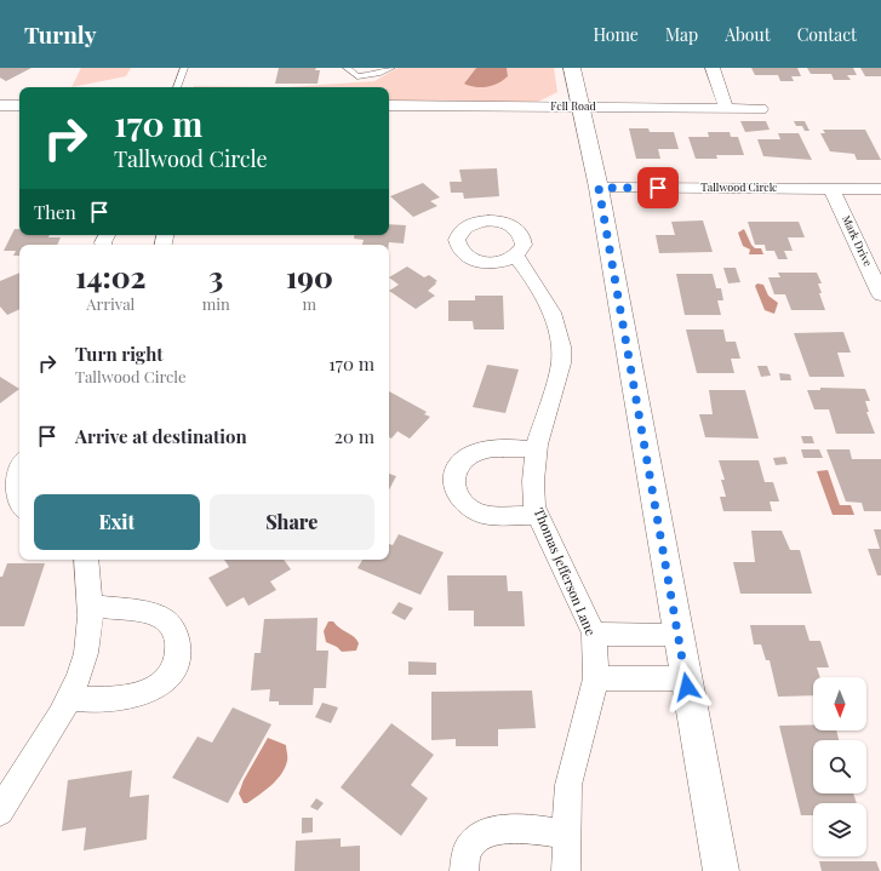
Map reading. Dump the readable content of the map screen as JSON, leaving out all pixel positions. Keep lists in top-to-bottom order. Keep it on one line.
{"streets":{"street":["Fell Road","Tallwood Circle","Mark Drive","Thomas Jefferson Lane"]},"crossings":[["Tallwood Circle","Mark Drive"]],"north":"bottom","page":{"header":"Turnly","nav":["Home","Map","About","Contact"],"turn":["170 m","Tallwood Circle"],"then":"Then","eta":["14:02","Arrival","3","min","190","m"],"list":[{"name":"Turn right","note":"Tallwood Circle","value":"170 m"},{"name":"Arrive at destination","value":"20 m"}],"buttons":["Exit","Share"]}}
